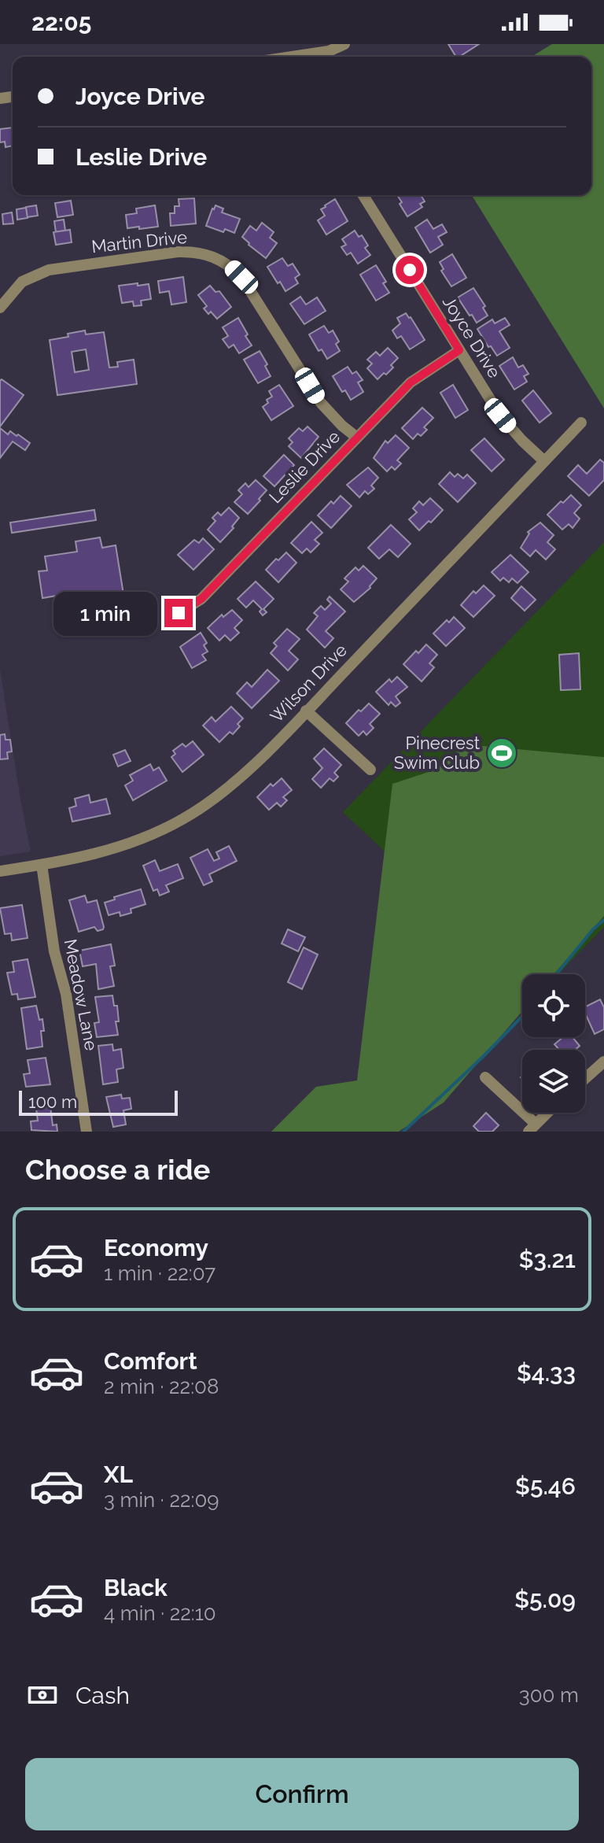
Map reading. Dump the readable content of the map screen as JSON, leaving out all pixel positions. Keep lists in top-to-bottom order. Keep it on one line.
{"streets":{"street":["Martin Drive","Joyce Drive","Leslie Drive","Wilson Drive","Meadow Lane"]},"crossings":[["Martin Drive","Leslie Drive"],["Joyce Drive","Leslie Drive"],["Joyce Drive","Wilson Drive"],["Wilson Drive","Meadow Lane"]],"places":{"sports":["Pinecrest Swim Club"]},"scale_bar":"100 m","page":{"status":"22:05","banner":["Joyce Drive","Leslie Drive"],"bubble":"1 min","scale":"100 m","heading":"Choose a ride","list":[{"name":"Economy","note":"1 min · 22:07","value":"$3.21"},{"name":"Comfort","note":"2 min · 22:08","value":"$4.33"},{"name":"XL","note":"3 min · 22:09","value":"$5.46"},{"name":"Black","note":"4 min · 22:10","value":"$5.09"}],"pay":["Cash","300 m"],"buttons":"Confirm"}}
